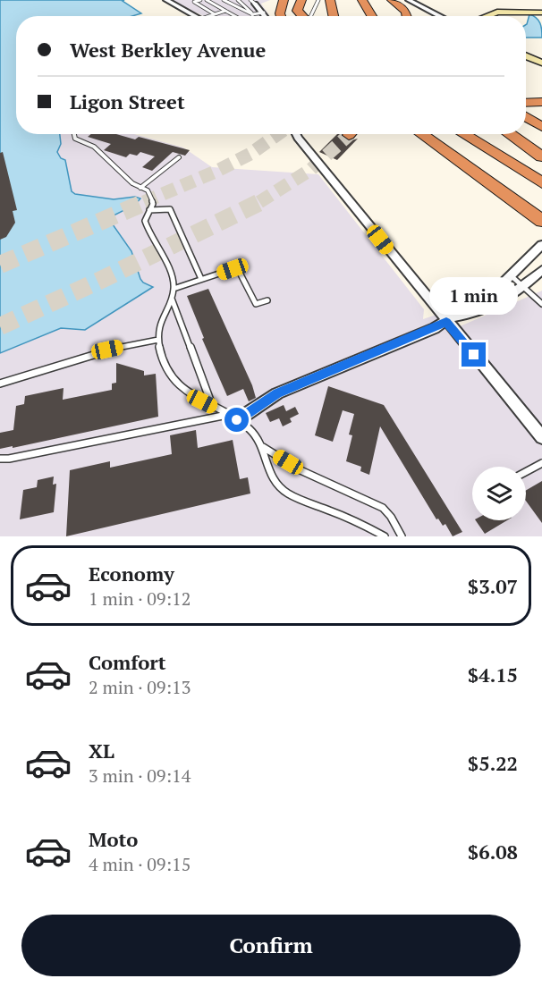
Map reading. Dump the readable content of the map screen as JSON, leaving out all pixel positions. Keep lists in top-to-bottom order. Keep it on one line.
{"page":{"banner":["West Berkley Avenue","Ligon Street"],"bubble":"1 min","list":[{"name":"Economy","note":"1 min · 09:12","value":"$3.07"},{"name":"Comfort","note":"2 min · 09:13","value":"$4.15"},{"name":"XL","note":"3 min · 09:14","value":"$5.22"},{"name":"Moto","note":"4 min · 09:15","value":"$6.08"}],"buttons":"Confirm"}}
